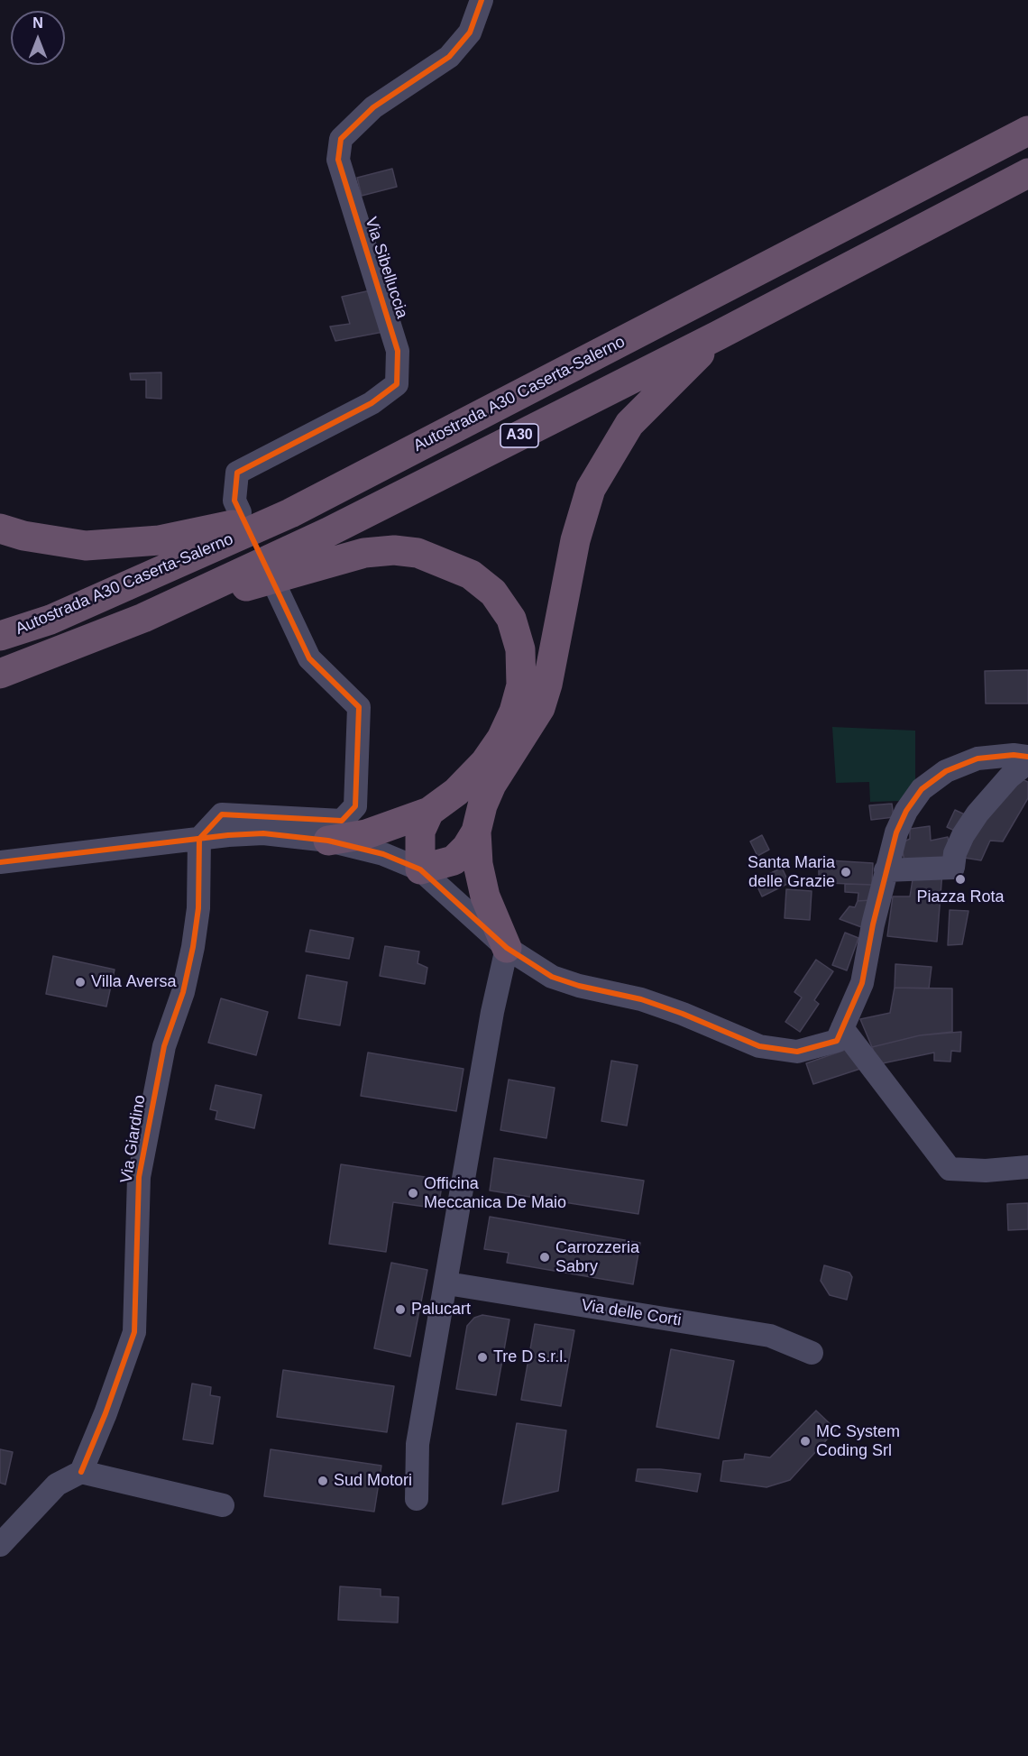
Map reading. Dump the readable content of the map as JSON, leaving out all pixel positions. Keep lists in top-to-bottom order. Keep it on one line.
{"streets":{"highway":["Autostrada A30 Caserta-Salerno","A30"],"street":["Via Sibelluccia","Via Giardino","Via delle Corti"]},"places":["Santa Maria delle Grazie","Piazza Rota","Villa Aversa","Officina Meccanica De Maio","Carrozzeria Sabry","Palucart","Tre D s.r.l.","MC System Coding Srl","Sud Motori"],"north":"top"}
